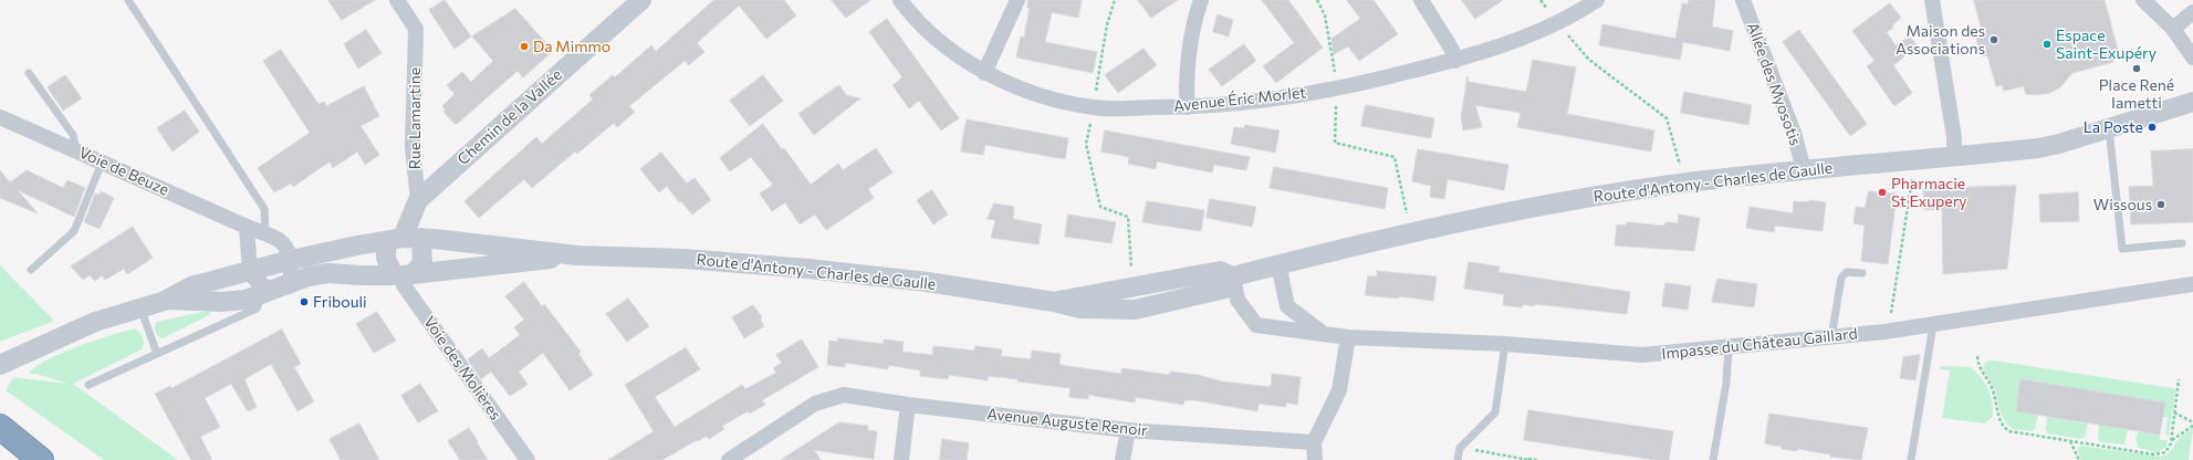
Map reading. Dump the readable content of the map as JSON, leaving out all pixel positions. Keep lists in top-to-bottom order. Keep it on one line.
{"streets":{"street":["Allée des Myosotis","Avenue Éric Morlet","Chemin de la Vallée","Rue Lamartine","Voie de Beuze","Route d'Antony - Charles de Gaulle","Impasse du Château Gaillard","Voie des Molières","Avenue Auguste Renoir"]},"crossings":[["Allée des Myosotis","Route d'Antony - Charles de Gaulle"],["Chemin de la Vallée","Rue Lamartine"],["Rue Lamartine","Route d'Antony - Charles de Gaulle"],["Voie de Beuze","Route d'Antony - Charles de Gaulle"],["Route d'Antony - Charles de Gaulle","Impasse du Château Gaillard"],["Route d'Antony - Charles de Gaulle","Voie des Molières"]],"places":["Maison des Associations","Espace Saint-Exupéry","Da Mimmo","Place René Iametti","La Poste","Pharmacie St Exupery","Wissous","Fribouli"]}
